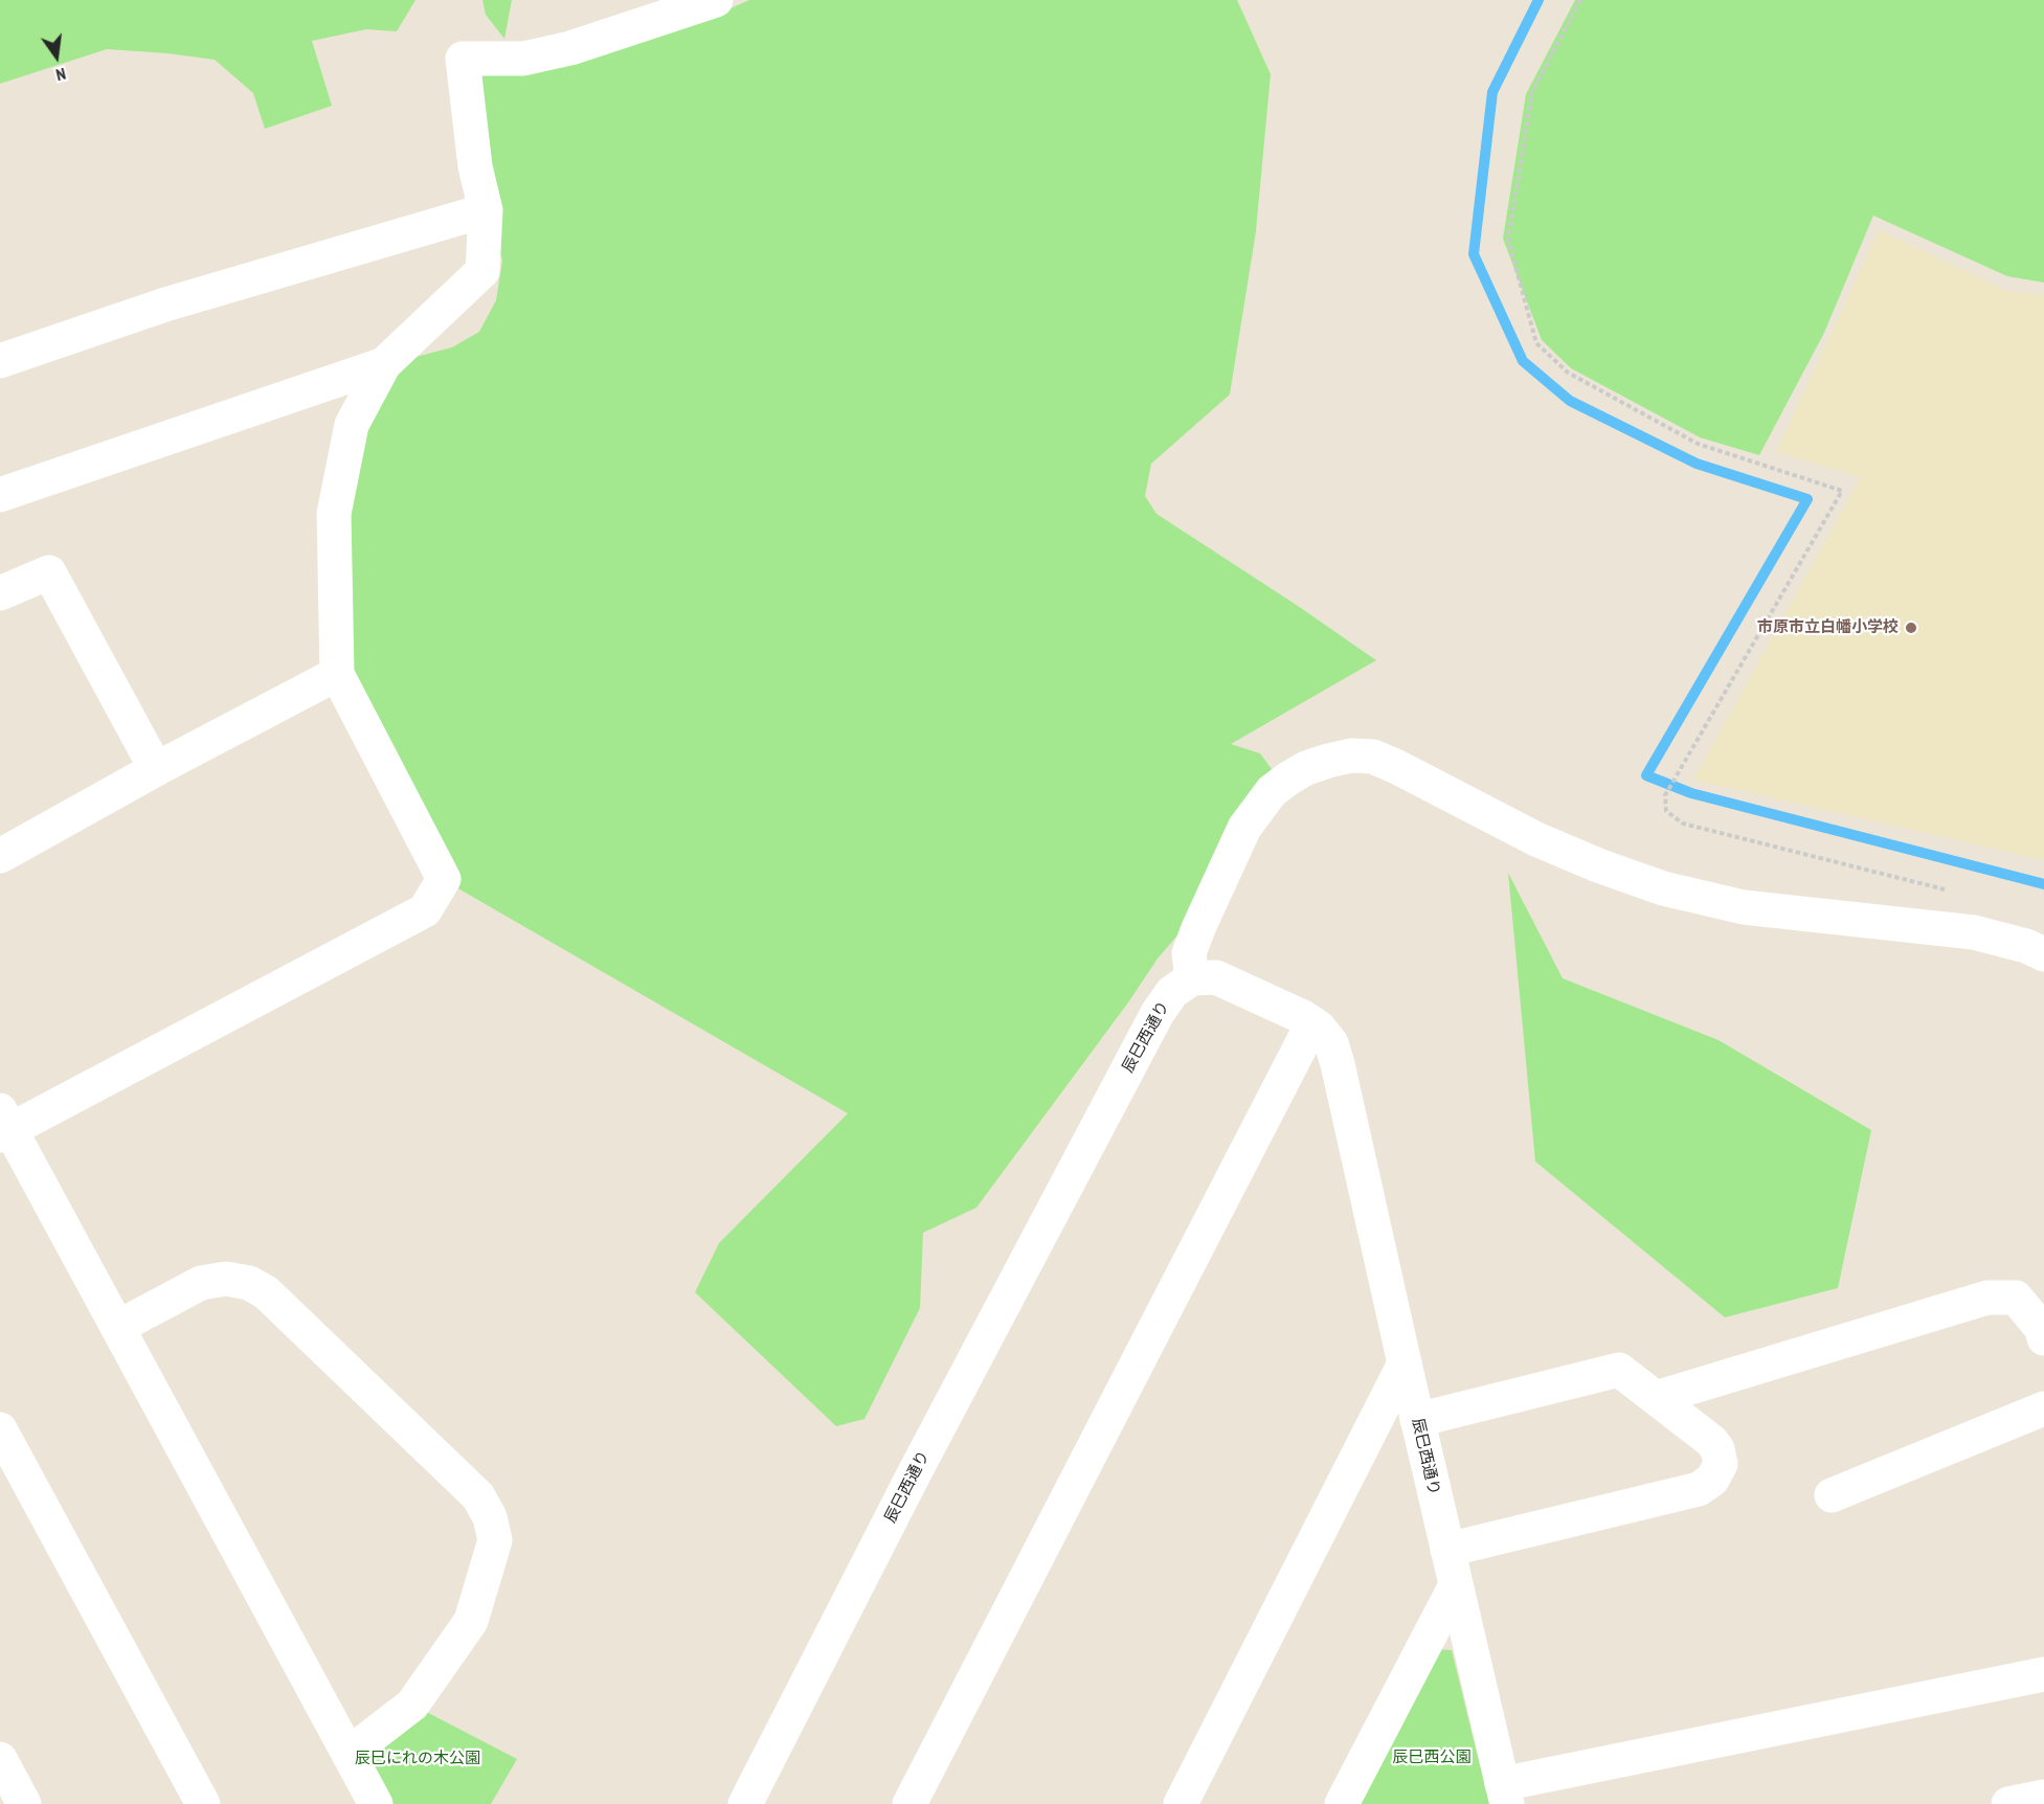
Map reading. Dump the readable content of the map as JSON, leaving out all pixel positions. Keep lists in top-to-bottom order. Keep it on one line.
{"streets":{"street":["辰巳西通り"]},"parks":["辰巳西公園","辰巳にれの木公園"],"places":["市原市立白幡小学校"],"north":"bottom"}
